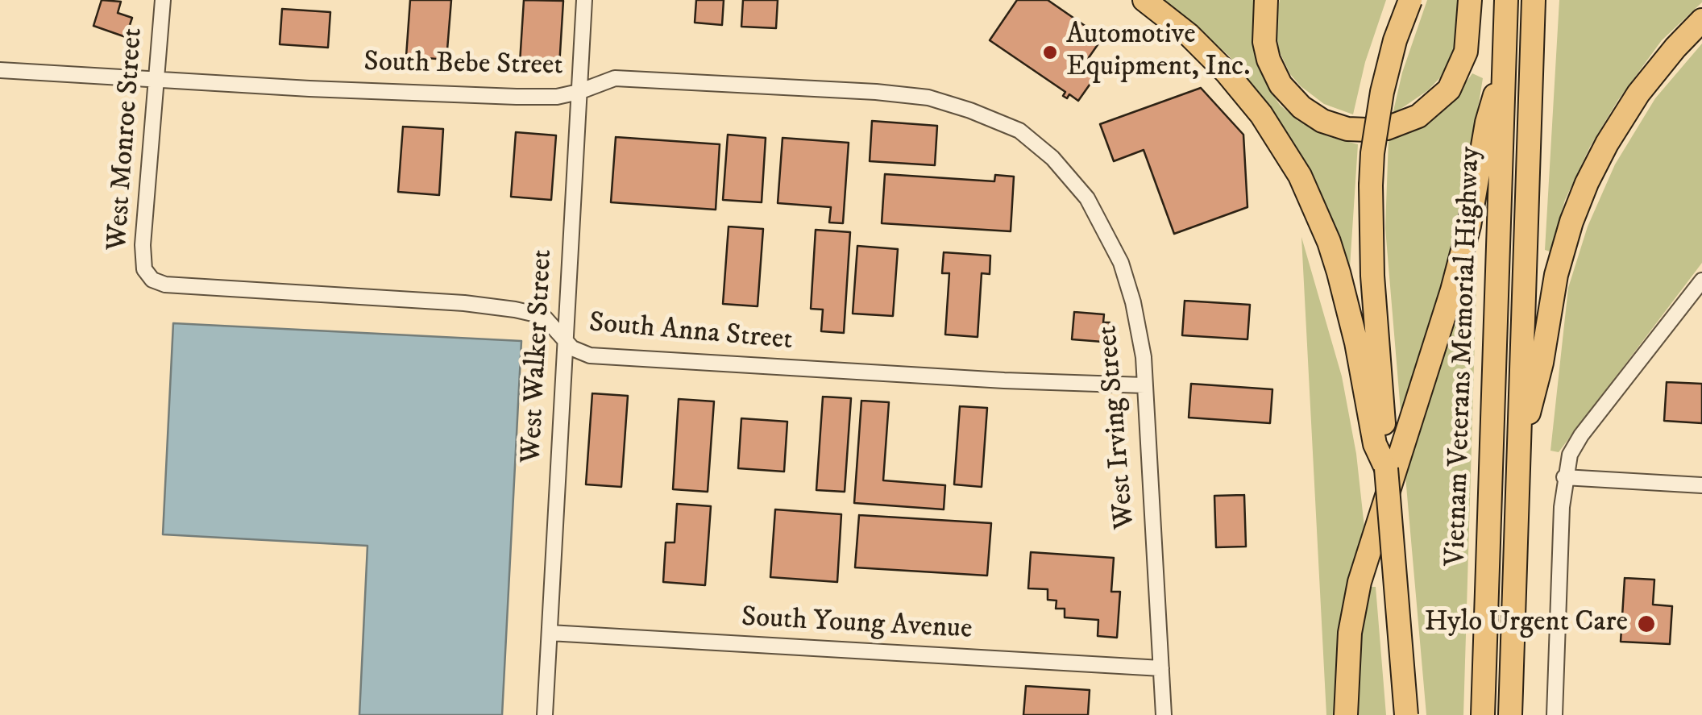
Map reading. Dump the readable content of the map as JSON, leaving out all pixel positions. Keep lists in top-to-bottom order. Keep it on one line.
{"streets":{"highway":["Vietnam Veterans Memorial Highway"],"street":["South Bebe Street","West Monroe Street","South Anna Street","West Walker Street","West Irving Street","South Young Avenue"]},"crossings":[["South Bebe Street","West Monroe Street"],["South Bebe Street","West Walker Street"],["South Bebe Street","West Irving Street"],["West Monroe Street","South Anna Street"],["South Anna Street","West Walker Street"],["South Anna Street","West Irving Street"],["West Walker Street","South Young Avenue"],["West Irving Street","South Young Avenue"]],"places":["Automotive Equipment, Inc.","Hylo Urgent Care"]}
